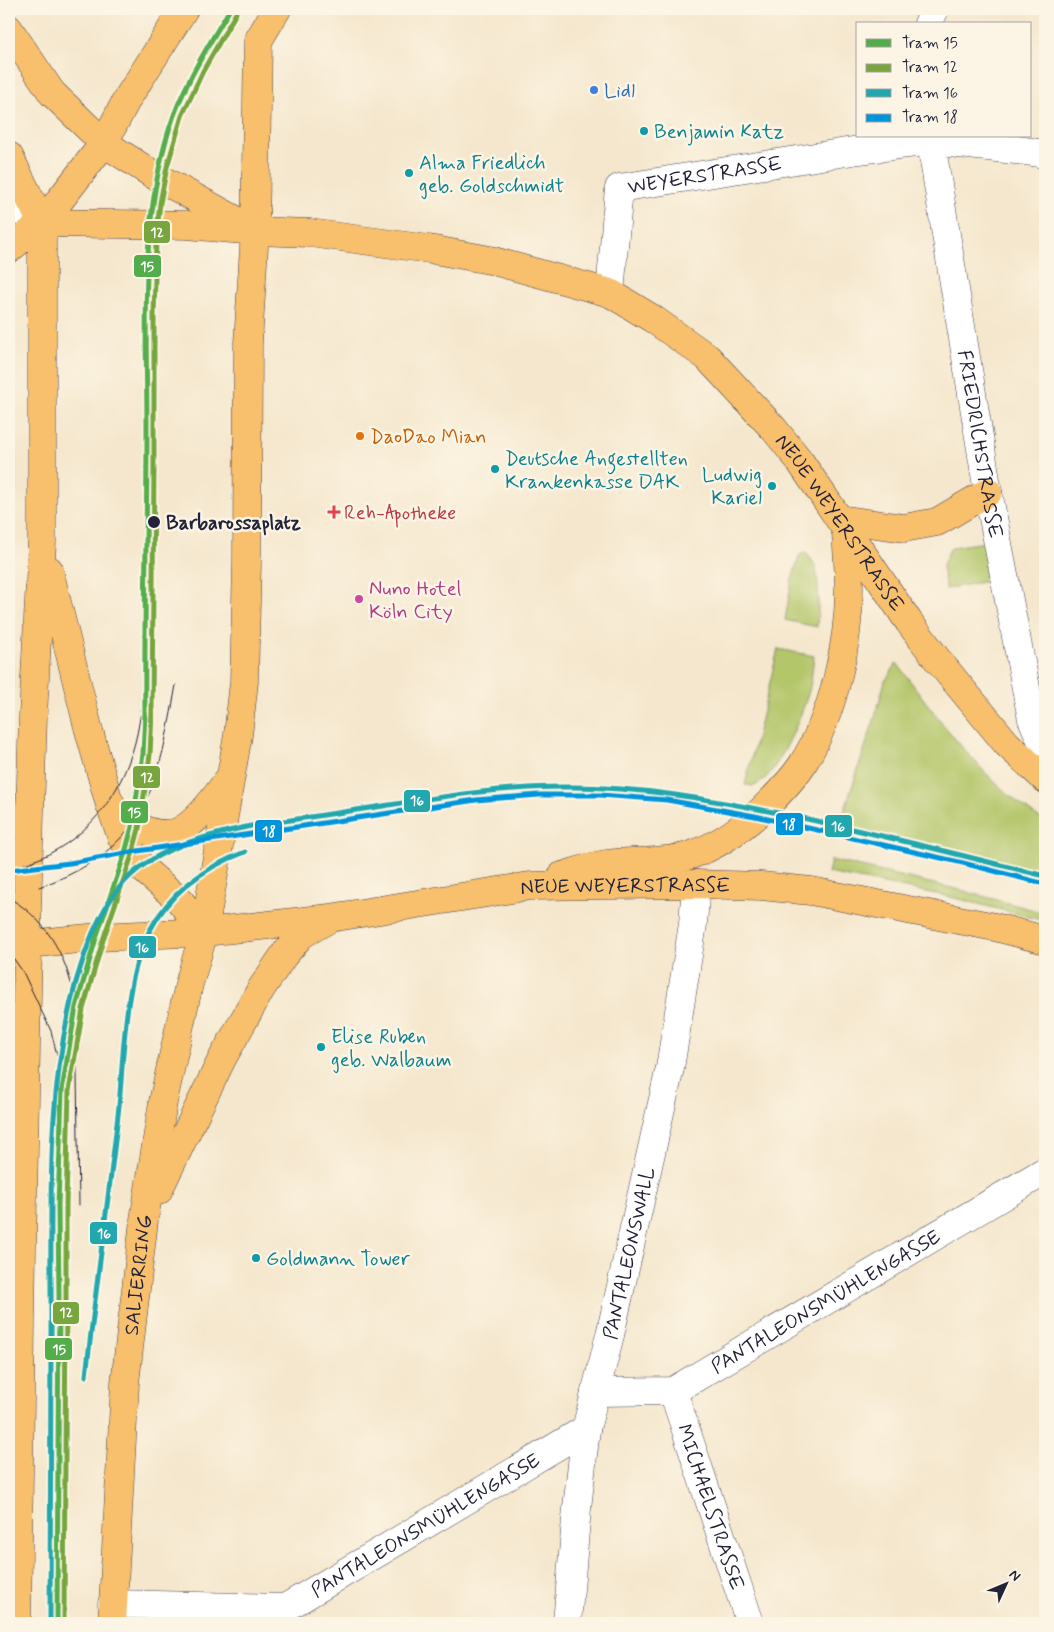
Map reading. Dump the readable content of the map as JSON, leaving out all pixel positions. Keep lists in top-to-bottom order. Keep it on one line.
{"streets":{"main road":["NEUE WEYERSTRASSE","SALIERRING"],"street":["WEYERSTRASSE","FRIEDRICHSTRASSE","PANTALEONSWALL","PANTALEONSMÜHLENGASSE","MICHAELSTRASSE"]},"crossings":[["WEYERSTRASSE","FRIEDRICHSTRASSE"],["WEYERSTRASSE","NEUE WEYERSTRASSE"],["NEUE WEYERSTRASSE","PANTALEONSWALL"],["NEUE WEYERSTRASSE","SALIERRING"],["PANTALEONSWALL","PANTALEONSMÜHLENGASSE"],["SALIERRING","PANTALEONSMÜHLENGASSE"],["PANTALEONSMÜHLENGASSE","MICHAELSTRASSE"]],"places":{"other":["Lidl","Benjamin Katz","Alma Friedlich geb. Goldschmidt","DaoDao Mian","Deutsche Angestellten Krankenkasse DAK","Ludwig Kariel","Barbarossaplatz","Nuno Hotel Köln City","Elise Ruben geb. Walbaum","Goldmann Tower"],"health":["Reh-Apotheke"]},"lines":["tram line 15","tram line 12","tram line 16","tram line 18"],"legend":["Tram 15","Tram 12","Tram 16","Tram 18"],"north":"top right"}
